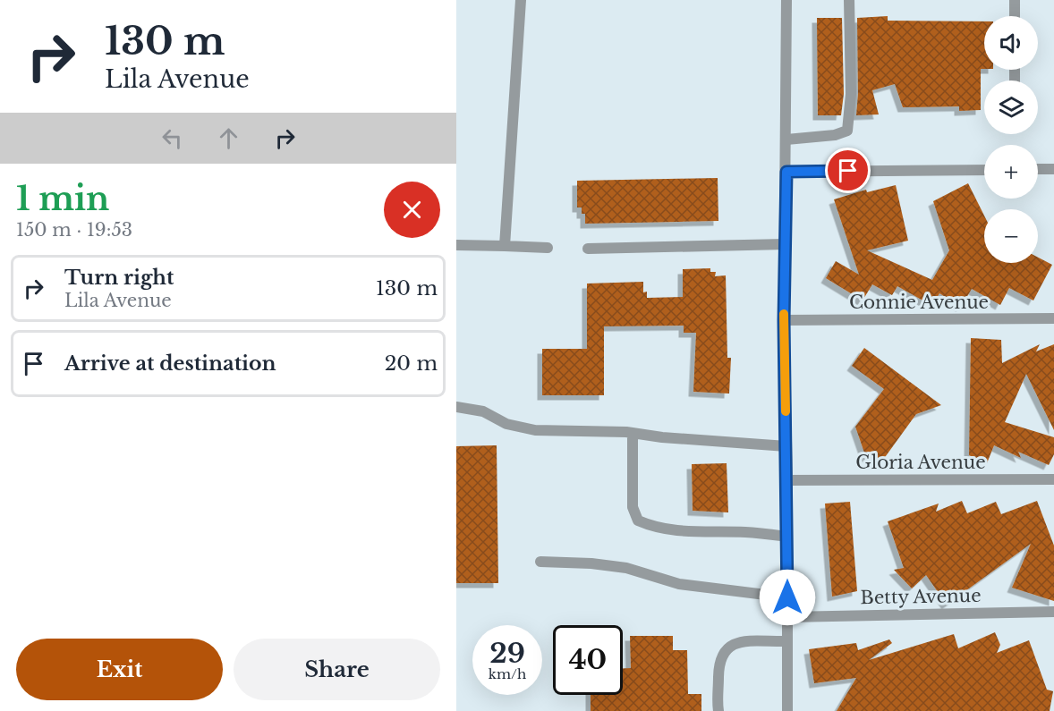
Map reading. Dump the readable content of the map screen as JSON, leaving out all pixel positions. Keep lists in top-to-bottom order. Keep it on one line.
{"streets":{"street":["Connie Avenue","Gloria Avenue","Betty Avenue"]},"page":{"turn":["130 m","Lila Avenue"],"map_buttons":["+","−"],"heading":["1 min","150 m · 19:53"],"list":[{"name":"Turn right","note":"Lila Avenue","value":"130 m"},{"name":"Arrive at destination","value":"20 m"}],"speed":"29 km/h","limit":"40","buttons":["Exit","Share"]}}
